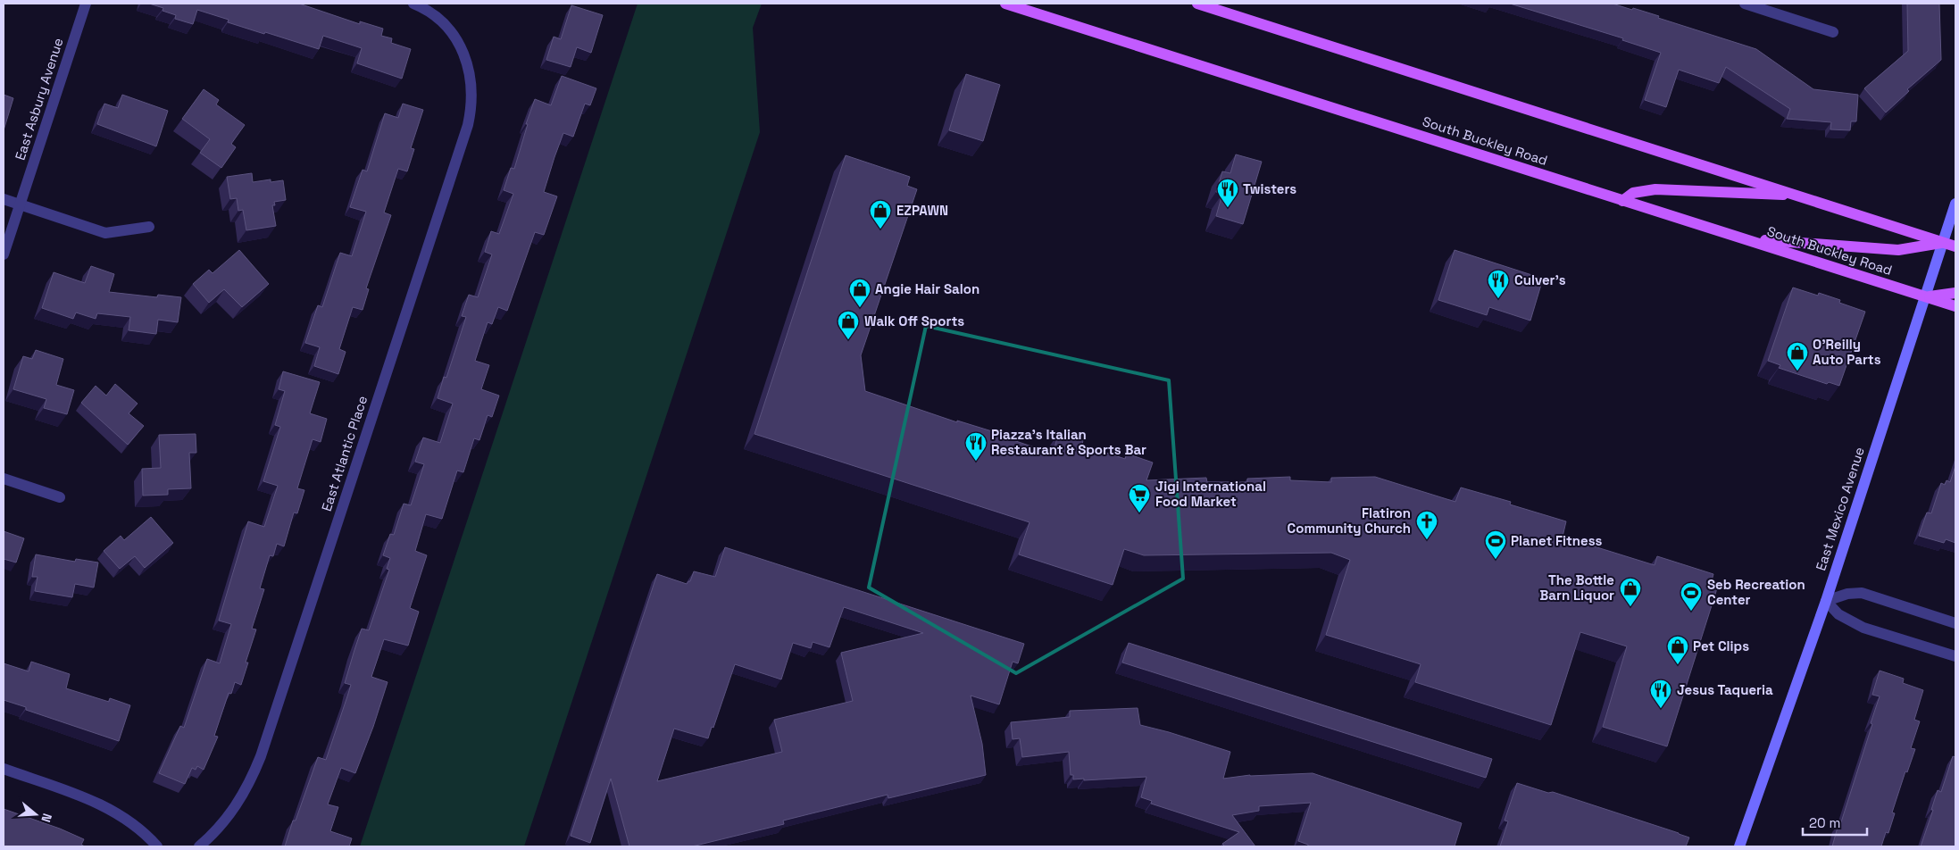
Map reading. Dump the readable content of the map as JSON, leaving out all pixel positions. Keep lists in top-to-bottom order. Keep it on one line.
{"streets":{"main road":["South Buckley Road"],"street":["East Asbury Avenue","East Atlantic Place","East Mexico Avenue"]},"crossings":[["South Buckley Road","East Mexico Avenue"]],"places":{"restaurant":["Twisters","Culver's","Piazza's Italian Restaurant & Sports Bar","Jesus Taqueria"],"shop":["EZPAWN","Angie Hair Salon","Walk Off Sports","O'Reilly Auto Parts","The Bottle Barn Liquor","Pet Clips"],"supermarket":["Jigi International Food Market"],"church":["Flatiron Community Church"],"sports":["Planet Fitness","Seb Recreation Center"]},"scale_bar":"20 m","north":"right"}
